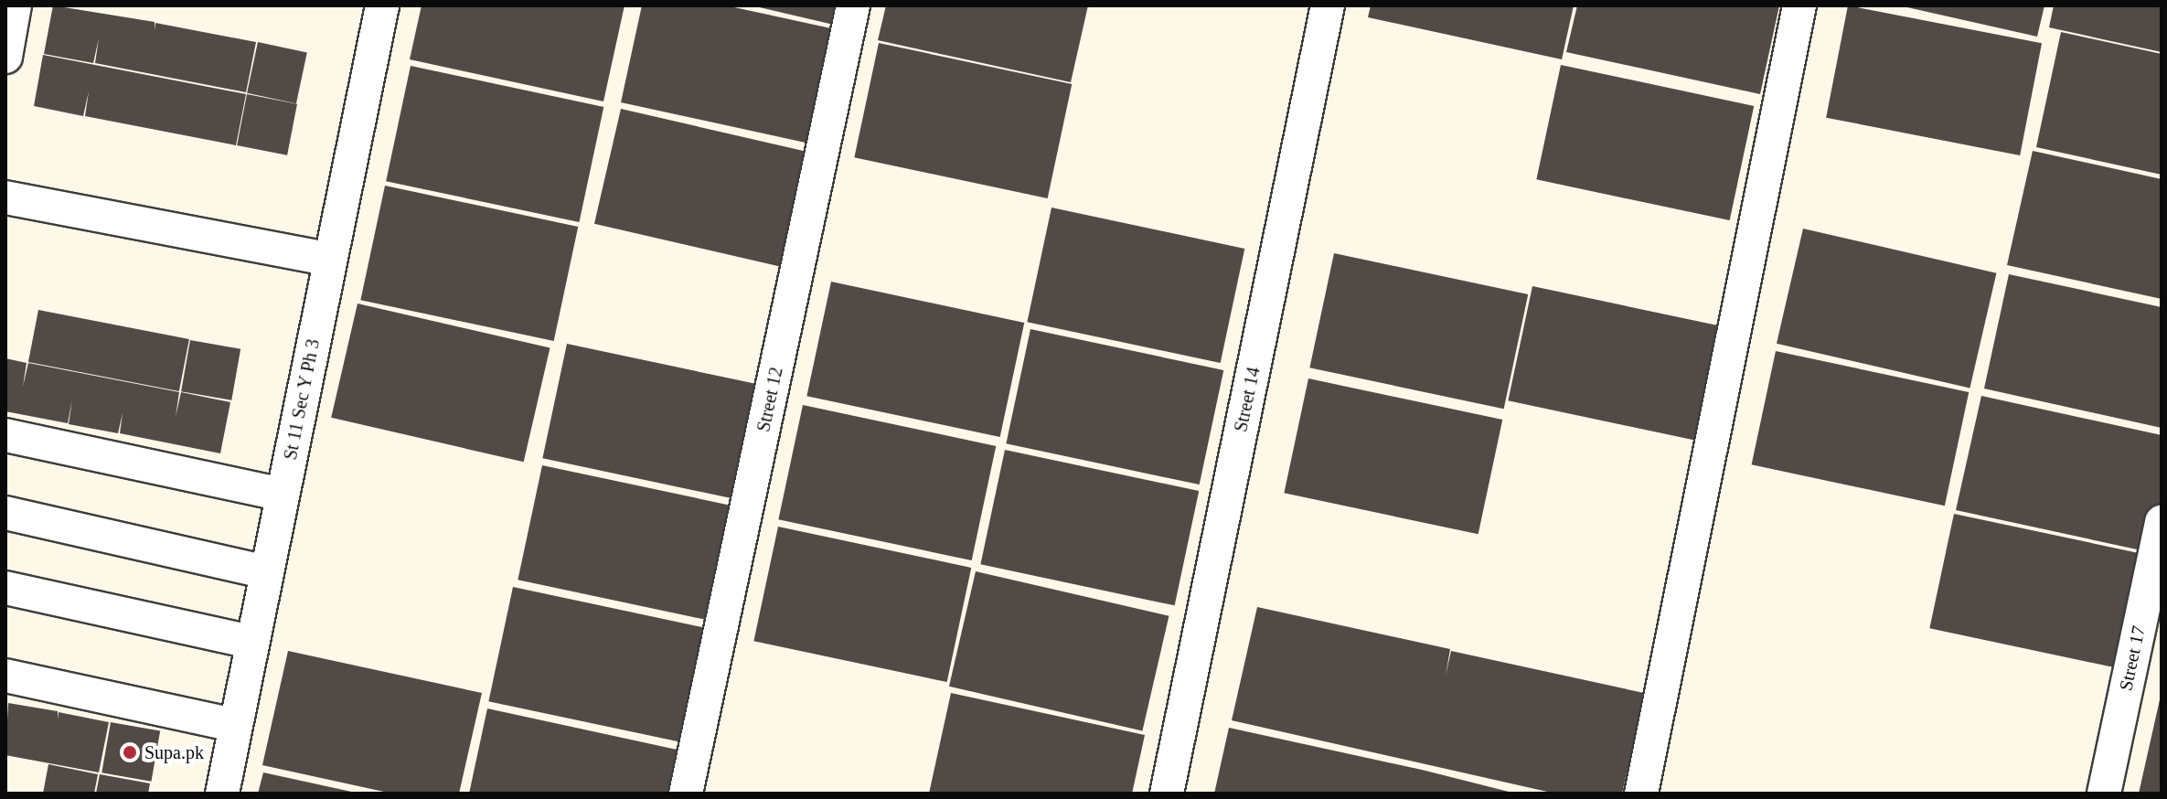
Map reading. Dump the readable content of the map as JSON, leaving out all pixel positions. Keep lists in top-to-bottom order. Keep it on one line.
{"streets":{"street":["St 11 Sec Y Ph 3","Street 12","Street 14","Street 17"]},"places":["Supa.pk"]}
